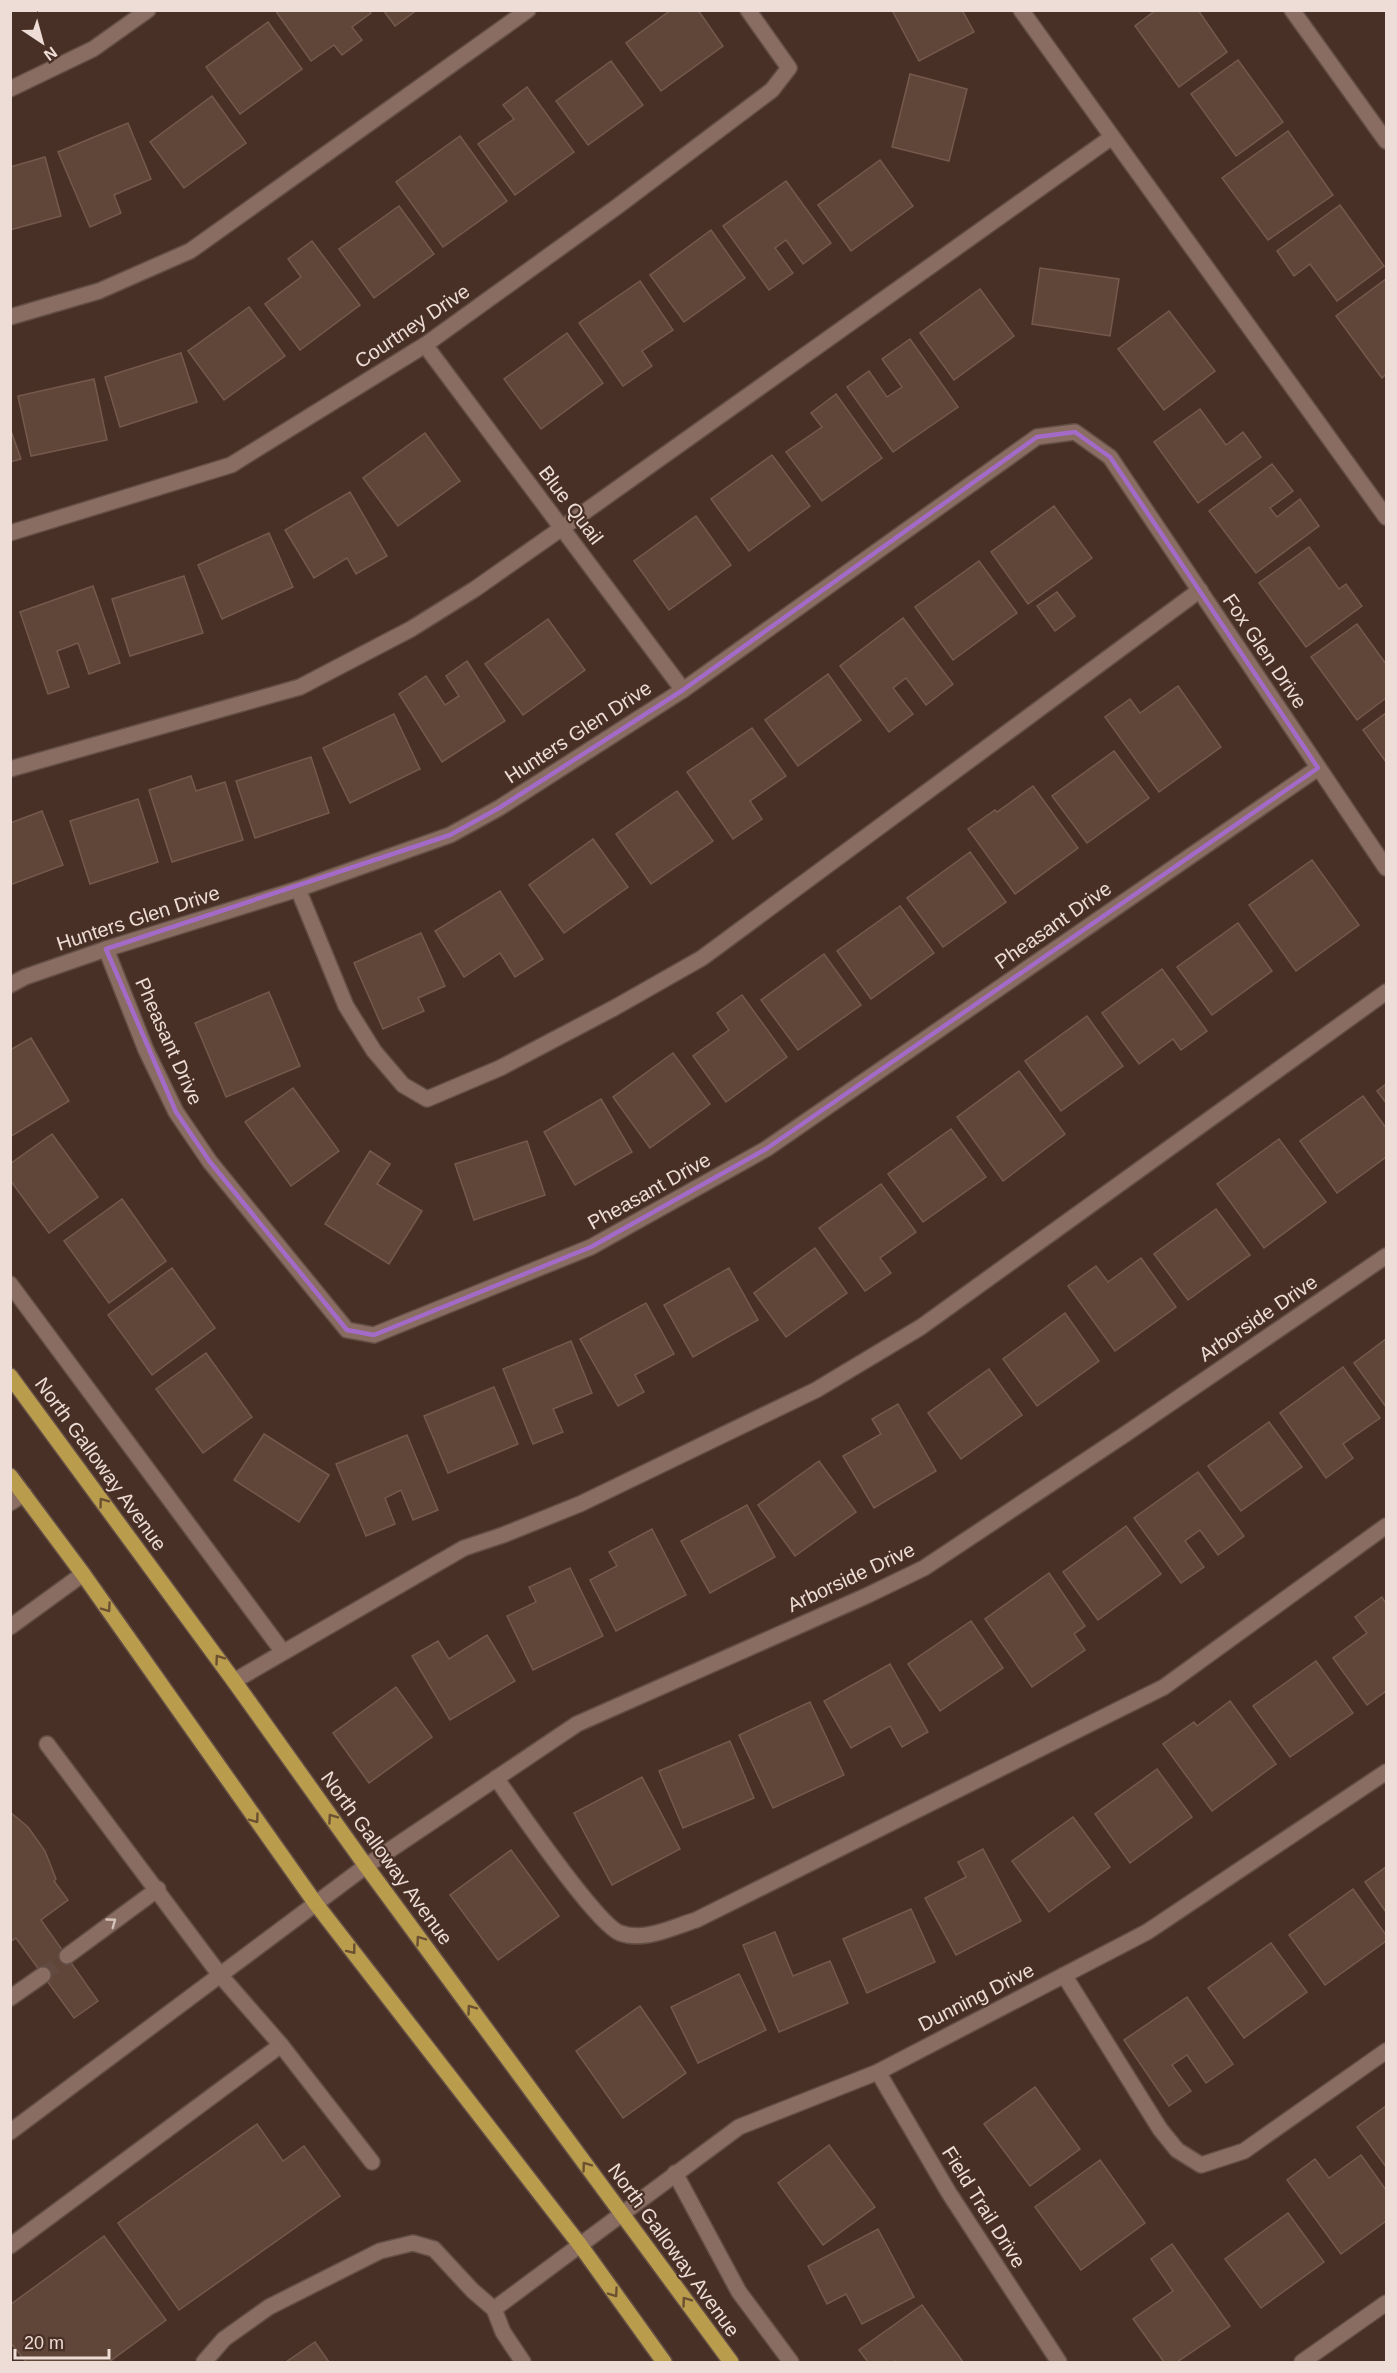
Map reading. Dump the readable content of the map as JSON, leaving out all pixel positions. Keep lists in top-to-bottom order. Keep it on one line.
{"streets":{"main road":["North Galloway Avenue"],"street":["Courtney Drive","Blue Quail","Fox Glen Drive","Hunters Glen Drive","Pheasant Drive","Arborside Drive","Dunning Drive","Field Trail Drive"]},"crossings":[["Courtney Drive","Blue Quail"],["Blue Quail","Hunters Glen Drive"],["Fox Glen Drive","Hunters Glen Drive"],["Fox Glen Drive","Pheasant Drive"],["Hunters Glen Drive","Pheasant Drive"],["Arborside Drive","North Galloway Avenue"],["North Galloway Avenue","Dunning Drive"],["Dunning Drive","Field Trail Drive"]],"scale_bar":"20 m","north":"bottom right"}
